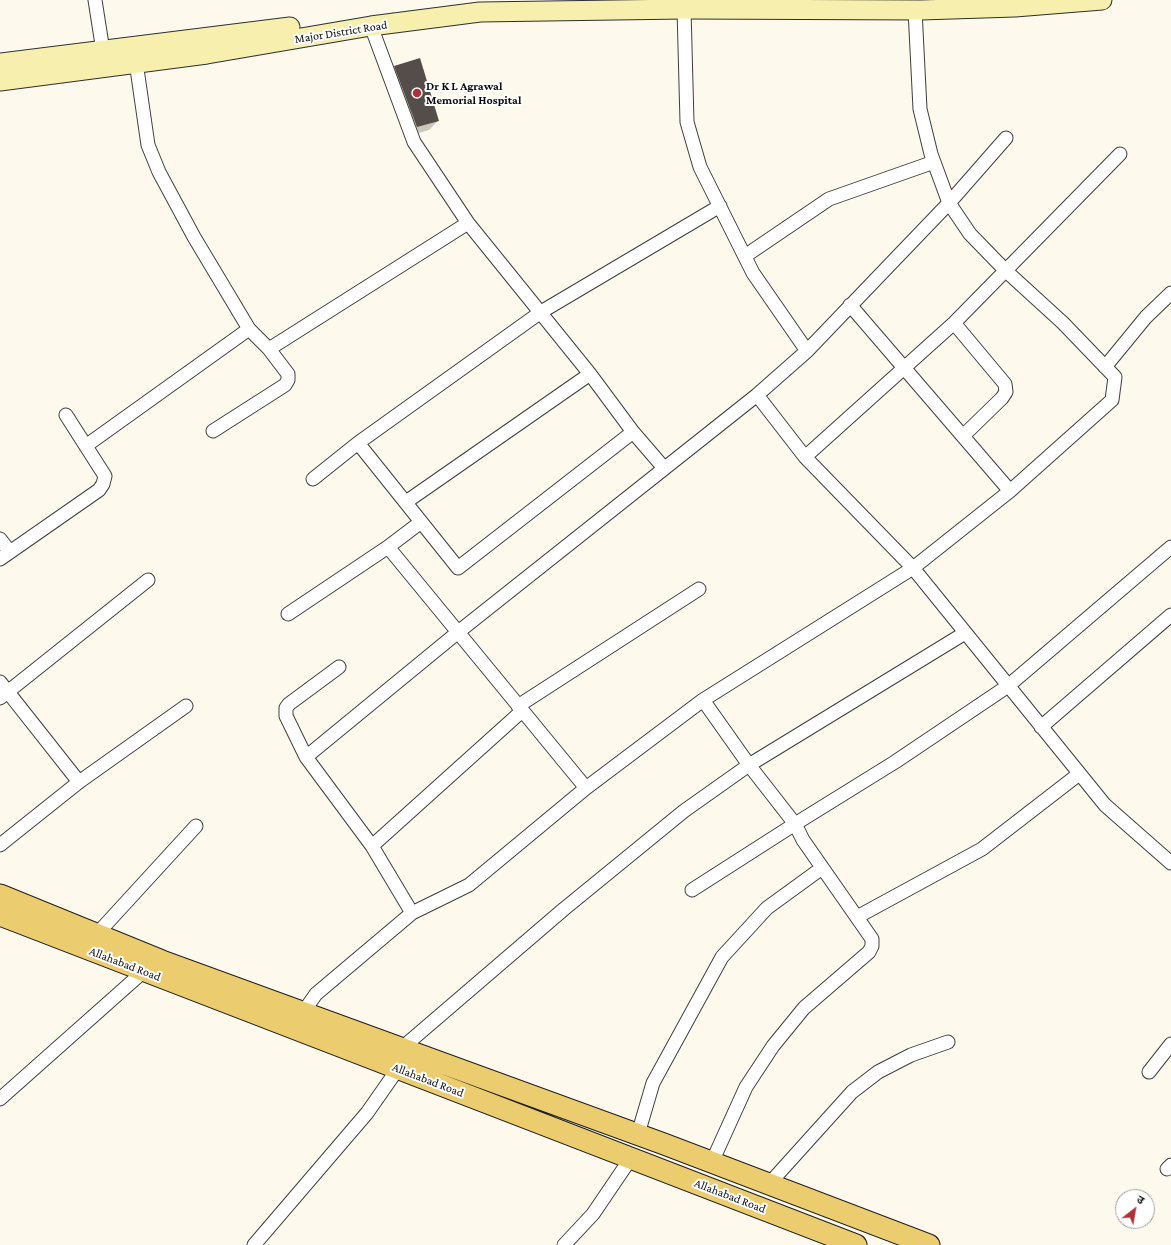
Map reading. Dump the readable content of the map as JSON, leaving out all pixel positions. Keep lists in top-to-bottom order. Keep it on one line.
{"streets":{"main road":["Allahabad Road"],"street":["Major District Road"]},"places":["Dr K L Agrawal Memorial Hospital"],"north":"top right"}
